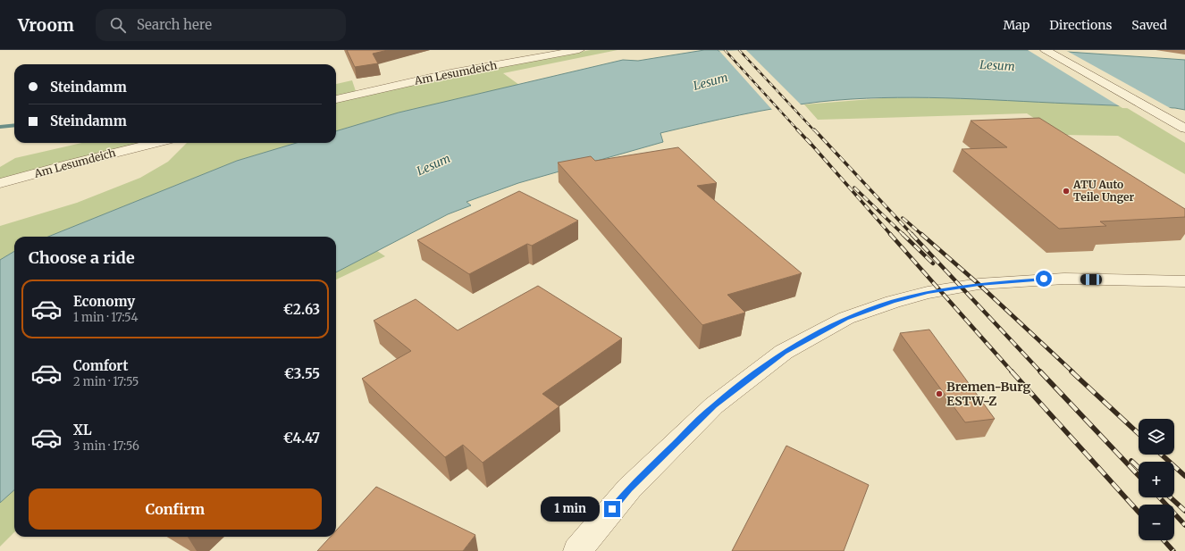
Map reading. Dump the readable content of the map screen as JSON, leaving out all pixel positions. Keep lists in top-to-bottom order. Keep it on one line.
{"streets":{"street":["Am Lesumdeich"]},"water":["Lesum"],"places":["ATU Auto Teile Unger","Bremen-Burg ESTW-Z"],"page":{"header":"Vroom","search":"Search here","nav":["Map","Directions","Saved"],"banner":["Steindamm","Steindamm"],"heading":"Choose a ride","list":[{"name":"Economy","note":"1 min · 17:54","value":"€2.63"},{"name":"Comfort","note":"2 min · 17:55","value":"€3.55"},{"name":"XL","note":"3 min · 17:56","value":"€4.47"}],"map_buttons":["+","−"],"buttons":"Confirm","bubble":"1 min"}}
